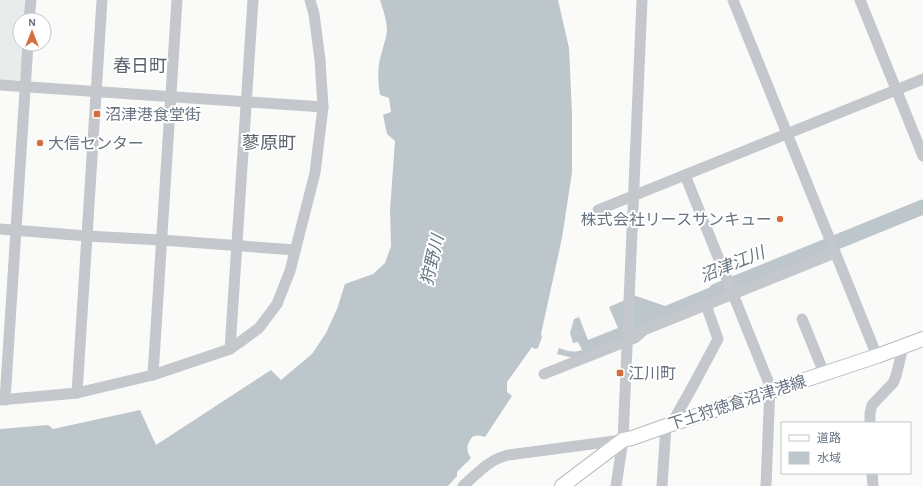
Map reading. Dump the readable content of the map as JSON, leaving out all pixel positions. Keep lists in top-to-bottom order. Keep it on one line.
{"streets":{"main road":["下土狩徳倉沼津港線"]},"districts":["春日町","蓼原町"],"water":["狩野川","沼津江川"],"places":{"transit":["沼津港食堂街","江川町"],"other":["大信センター","株式会社リースサンキュー"]},"legend":["道路","水域"],"north":"top"}
